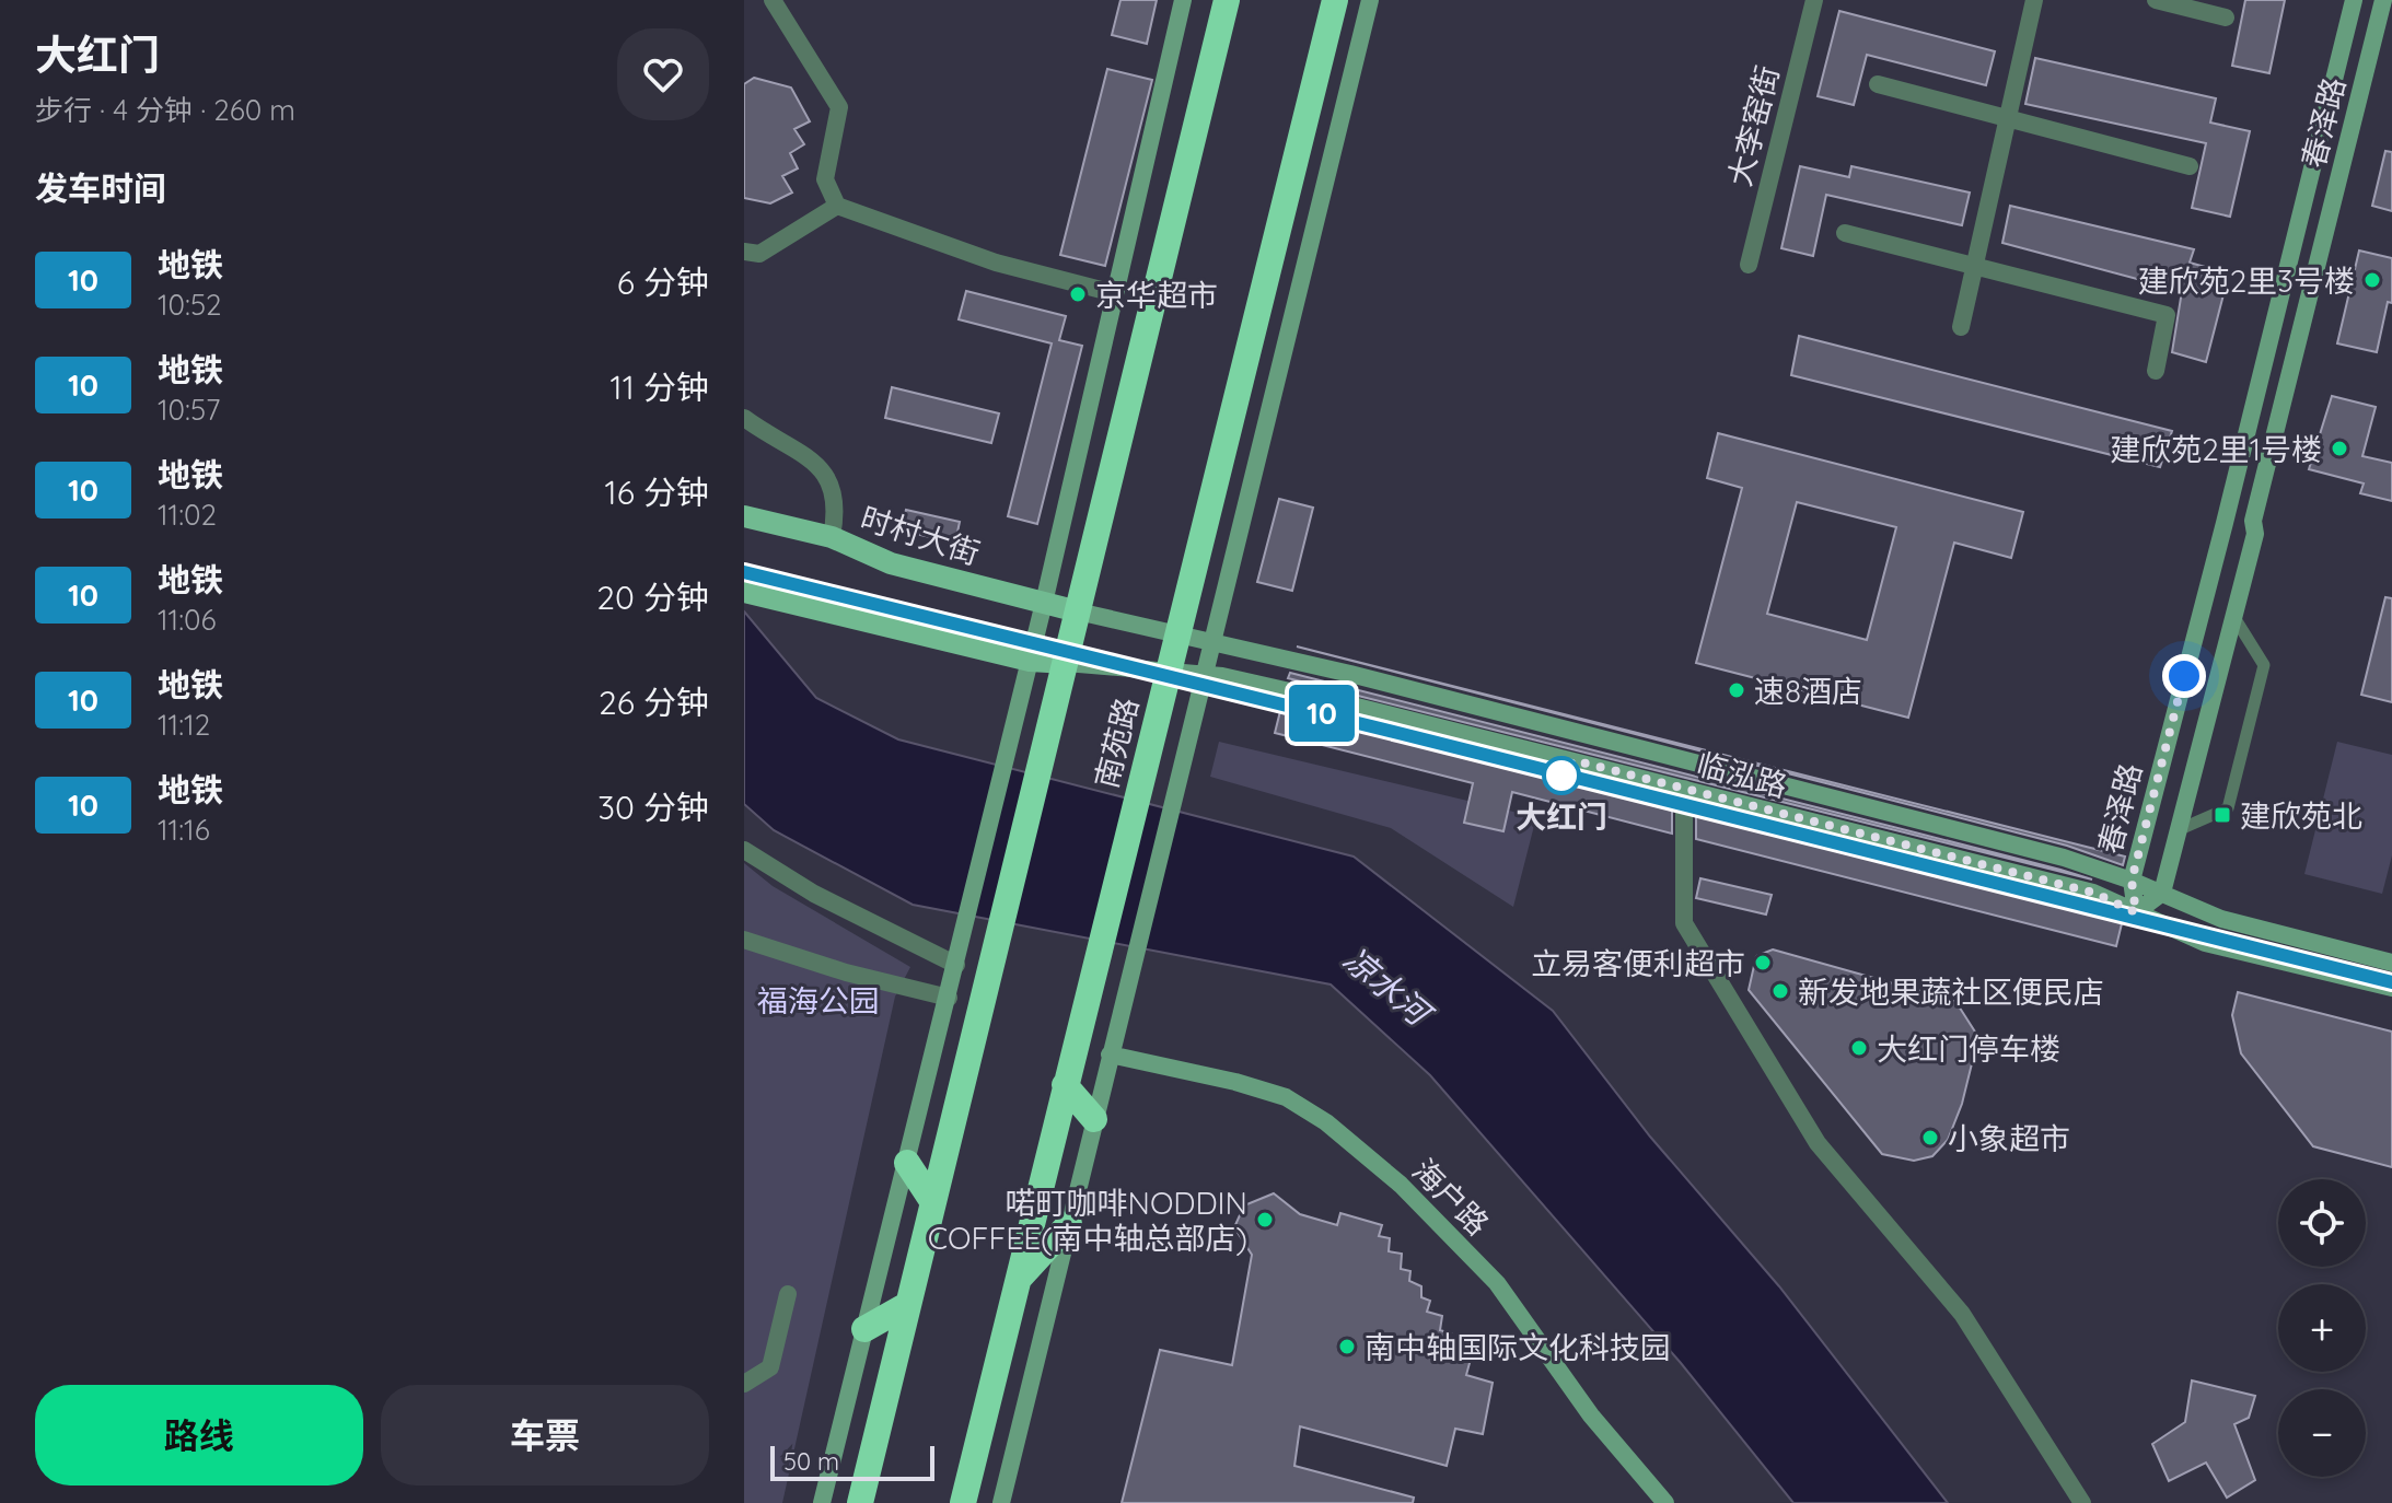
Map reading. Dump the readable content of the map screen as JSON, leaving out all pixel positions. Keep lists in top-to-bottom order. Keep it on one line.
{"streets":{"highway":["南苑路"],"main road":["时村大街"],"street":["春泽路","大李窑街","临泓路","海户路"]},"crossings":[["春泽路","临泓路"],["时村大街","临泓路"],["南苑路","临泓路"]],"water":["凉水河"],"parks":["福海公园"],"places":{"other":["建欣苑2里3号楼","京华超市","建欣苑2里1号楼","速8酒店","大红门","立易客便利超市","新发地果蔬社区便民店","大红门停车楼","小象超市","喏町咖啡NODDIN COFFEE(南中轴总部店)","南中轴国际文化科技园"],"transit":["建欣苑北"]},"lines":["metro line 10"],"scale_bar":"50 m","page":{"heading":[["大红门","步行 · 4 分钟 · 260 m"],"发车时间"],"on_map":"10","list":[{"mark":"10","name":"地铁","note":"10:52","value":"6 分钟"},{"mark":"10","name":"地铁","note":"10:57","value":"11 分钟"},{"mark":"10","name":"地铁","note":"11:02","value":"16 分钟"},{"mark":"10","name":"地铁","note":"11:06","value":"20 分钟"},{"mark":"10","name":"地铁","note":"11:12","value":"26 分钟"},{"mark":"10","name":"地铁","note":"11:16","value":"30 分钟"}],"map_buttons":["+","−"],"buttons":["路线","车票"],"scale":"50 m"}}
